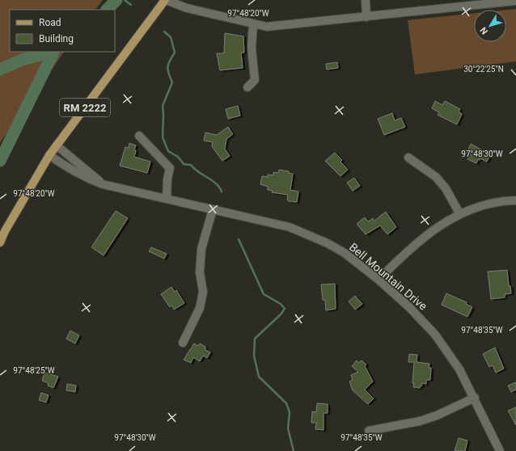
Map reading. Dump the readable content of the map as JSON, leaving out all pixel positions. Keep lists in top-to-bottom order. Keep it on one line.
{"streets":{"main road":["RM 2222"],"street":["Bell Mountain Drive"]},"crossings":[["RM 2222","Bell Mountain Drive"]],"legend":["Road","Building"],"north":"bottom left","coordinates":["97°48'20\"W","30°22'25\"N","97°48'30\"W","97°48'35\"W","97°48'25\"W"]}
